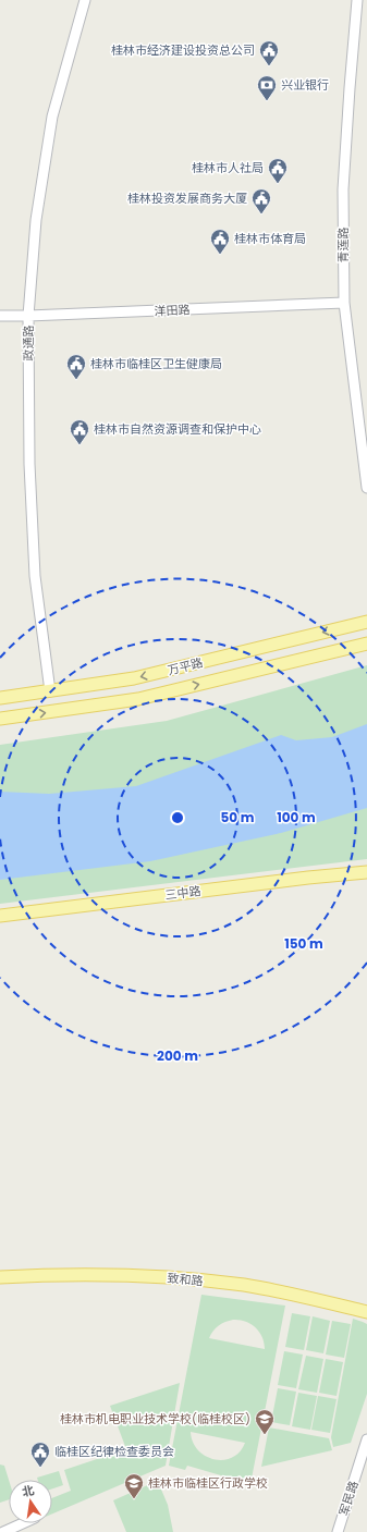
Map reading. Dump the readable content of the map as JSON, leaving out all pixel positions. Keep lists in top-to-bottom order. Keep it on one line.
{"streets":{"main road":["万平路","三中路","致和路"],"street":["青莲路","洋田路","政通路","军民路"]},"crossings":[["青莲路","洋田路"],["洋田路","政通路"],["政通路","万平路"]],"places":{"public building":["桂林市经济建设投资总公司","桂林市人社局","桂林投资发展商务大厦","桂林市体育局","桂林市临桂区卫生健康局","桂林市自然资源调查和保护中心","临桂区纪律检查委员会"],"bank":["兴业银行"],"school or university":["桂林市机电职业技术学校(临桂校区)","桂林市临桂区行政学校"]},"north":"top","rings":["50 m","100 m","150 m","200 m"]}
